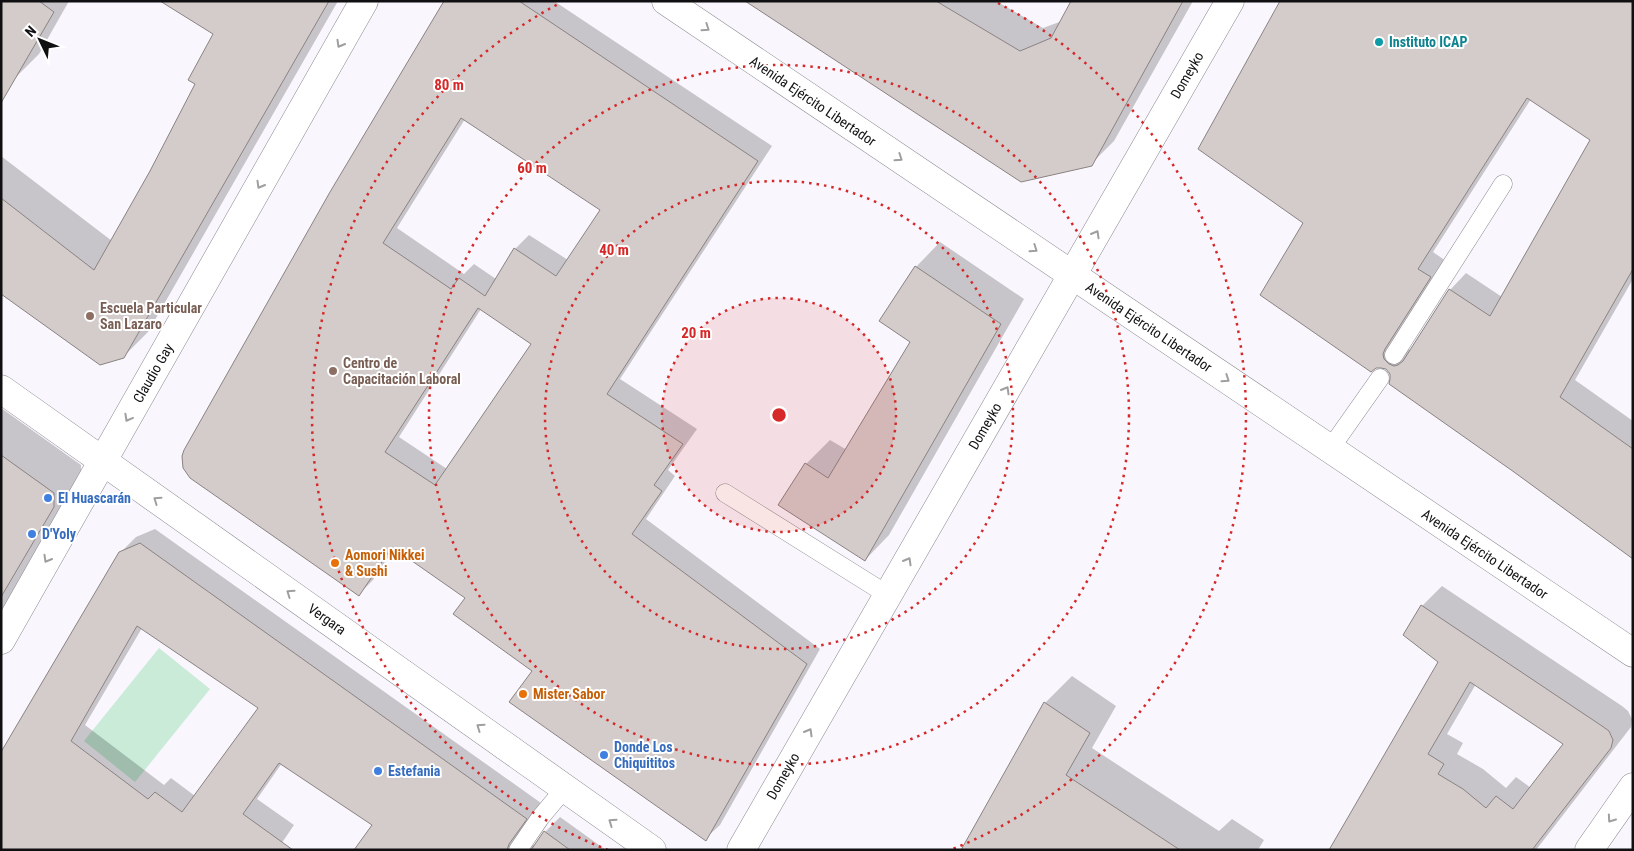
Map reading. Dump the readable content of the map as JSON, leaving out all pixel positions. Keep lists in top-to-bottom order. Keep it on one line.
{"streets":{"street":["Domeyko","Avenida Ejército Libertador","Claudio Gay","Vergara"]},"crossings":[["Domeyko","Avenida Ejército Libertador"],["Claudio Gay","Vergara"]],"one_way":["Domeyko","Avenida Ejército Libertador","Claudio Gay","Vergara"],"places":["Instituto ICAP","Escuela Particular San Lazaro","Centro de Capacitación Laboral","El Huascarán","D'Yoly","Aomori Nikkei & Sushi","Mister Sabor","Donde Los Chiquititos","Estefania"],"north":"top left","rings":["80 m","60 m","40 m","20 m"]}
